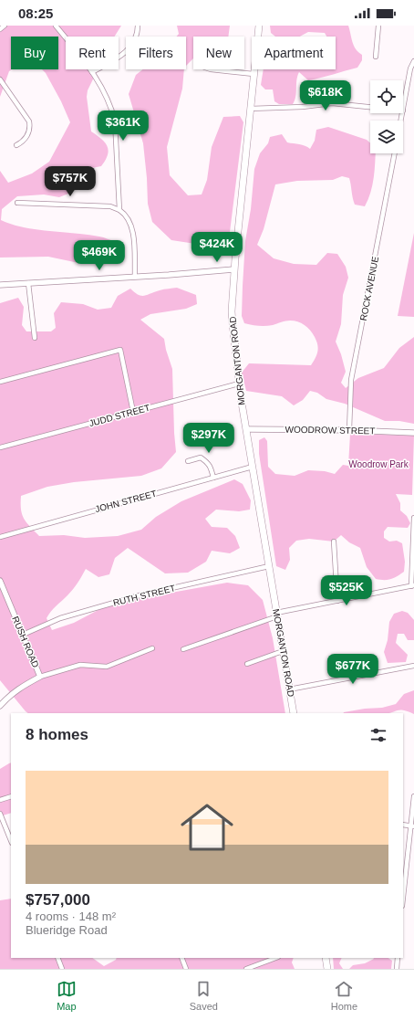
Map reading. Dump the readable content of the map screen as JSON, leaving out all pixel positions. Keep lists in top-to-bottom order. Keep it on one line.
{"streets":{"main road":["MORGANTON ROAD"],"street":["ROCK AVENUE","JUDD STREET","WOODROW STREET","JOHN STREET","RUTH STREET","RUSH ROAD"]},"crossings":[["ROCK AVENUE","WOODROW STREET"],["MORGANTON ROAD","JUDD STREET"],["MORGANTON ROAD","WOODROW STREET"],["MORGANTON ROAD","JOHN STREET"],["MORGANTON ROAD","RUTH STREET"],["RUTH STREET","RUSH ROAD"]],"parks":["Woodrow Park"],"page":{"status":"08:25","chip":["Buy","Rent","Filters","New","Apartment"],"price":["$618K","$361K","$757K","$424K","$469K","$297K","$525K","$677K"],"heading":"8 homes","list":[{"name":"$757,000","note":"4 rooms · 148 m² · Blueridge Road"}],"tabs":["Map","Saved","Home"]}}
